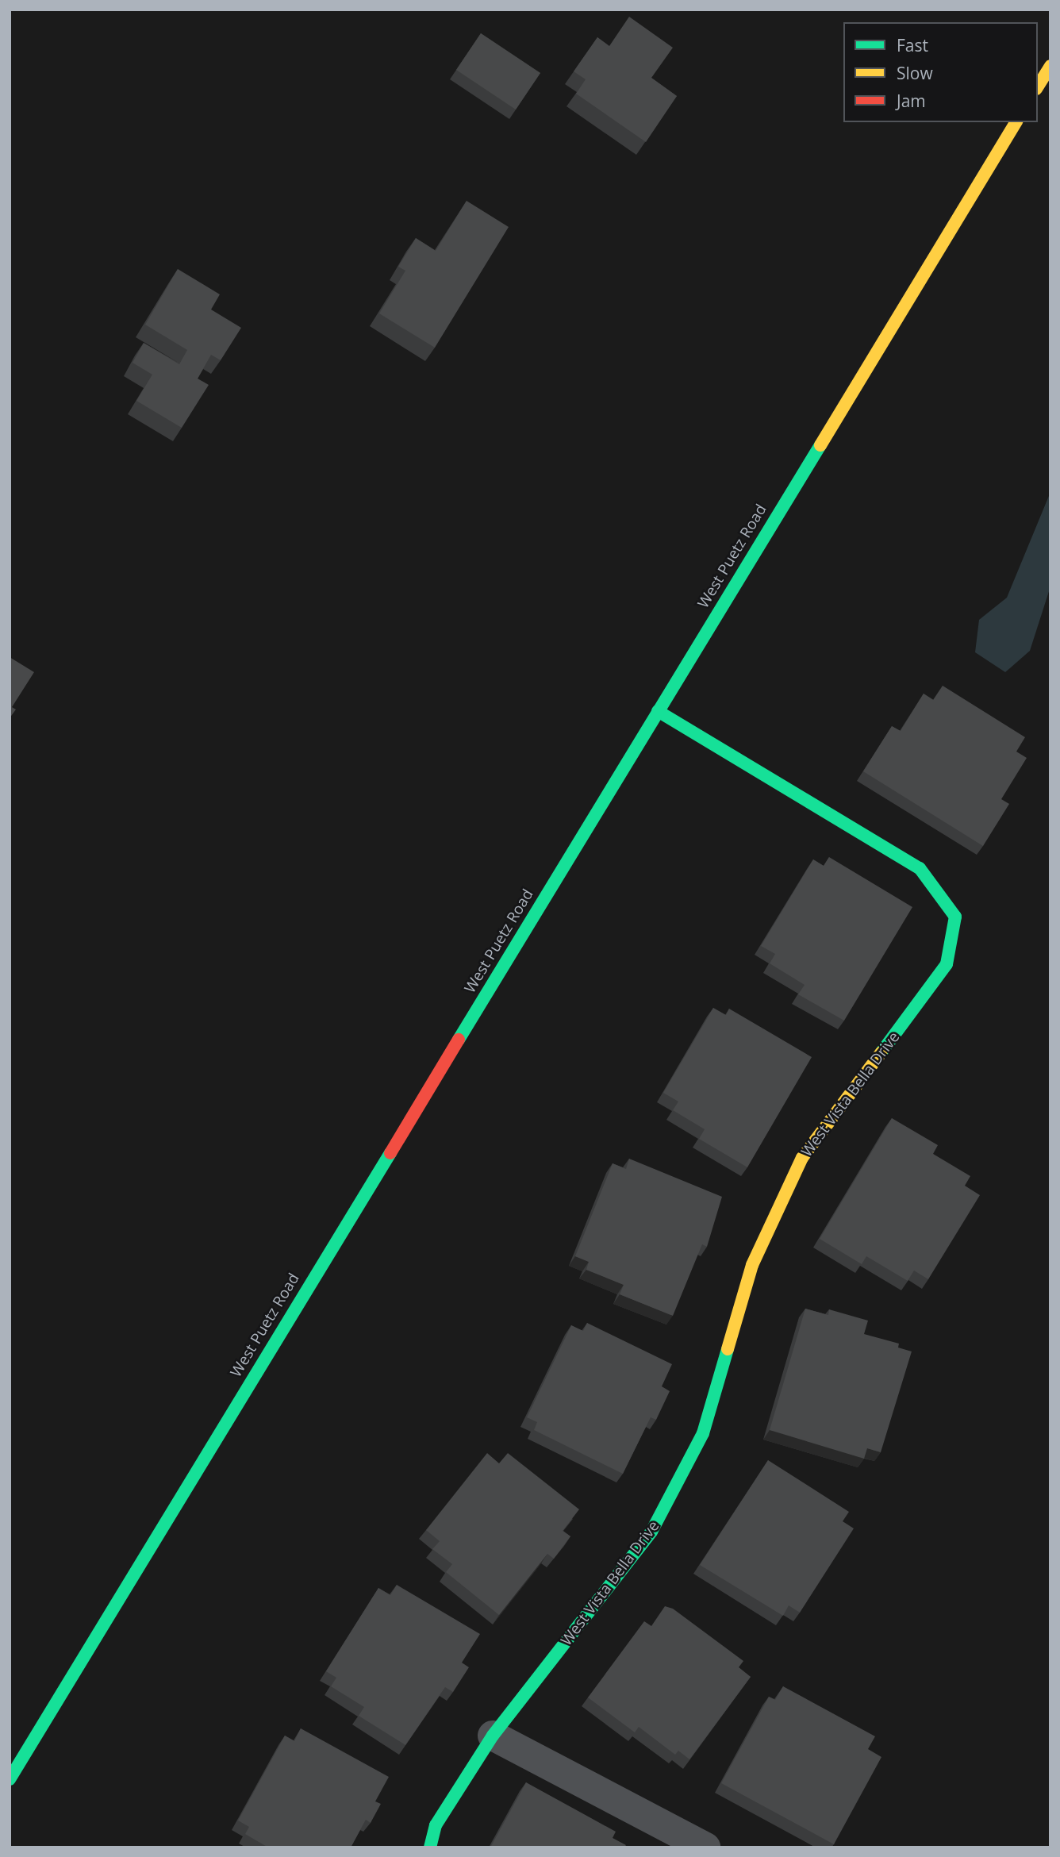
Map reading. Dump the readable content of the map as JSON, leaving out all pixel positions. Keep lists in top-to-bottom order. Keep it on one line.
{"streets":{"street":["West Puetz Road","West Vista Bella Drive"]},"crossings":[["West Puetz Road","West Vista Bella Drive"]],"legend":["Fast","Slow","Jam"]}
